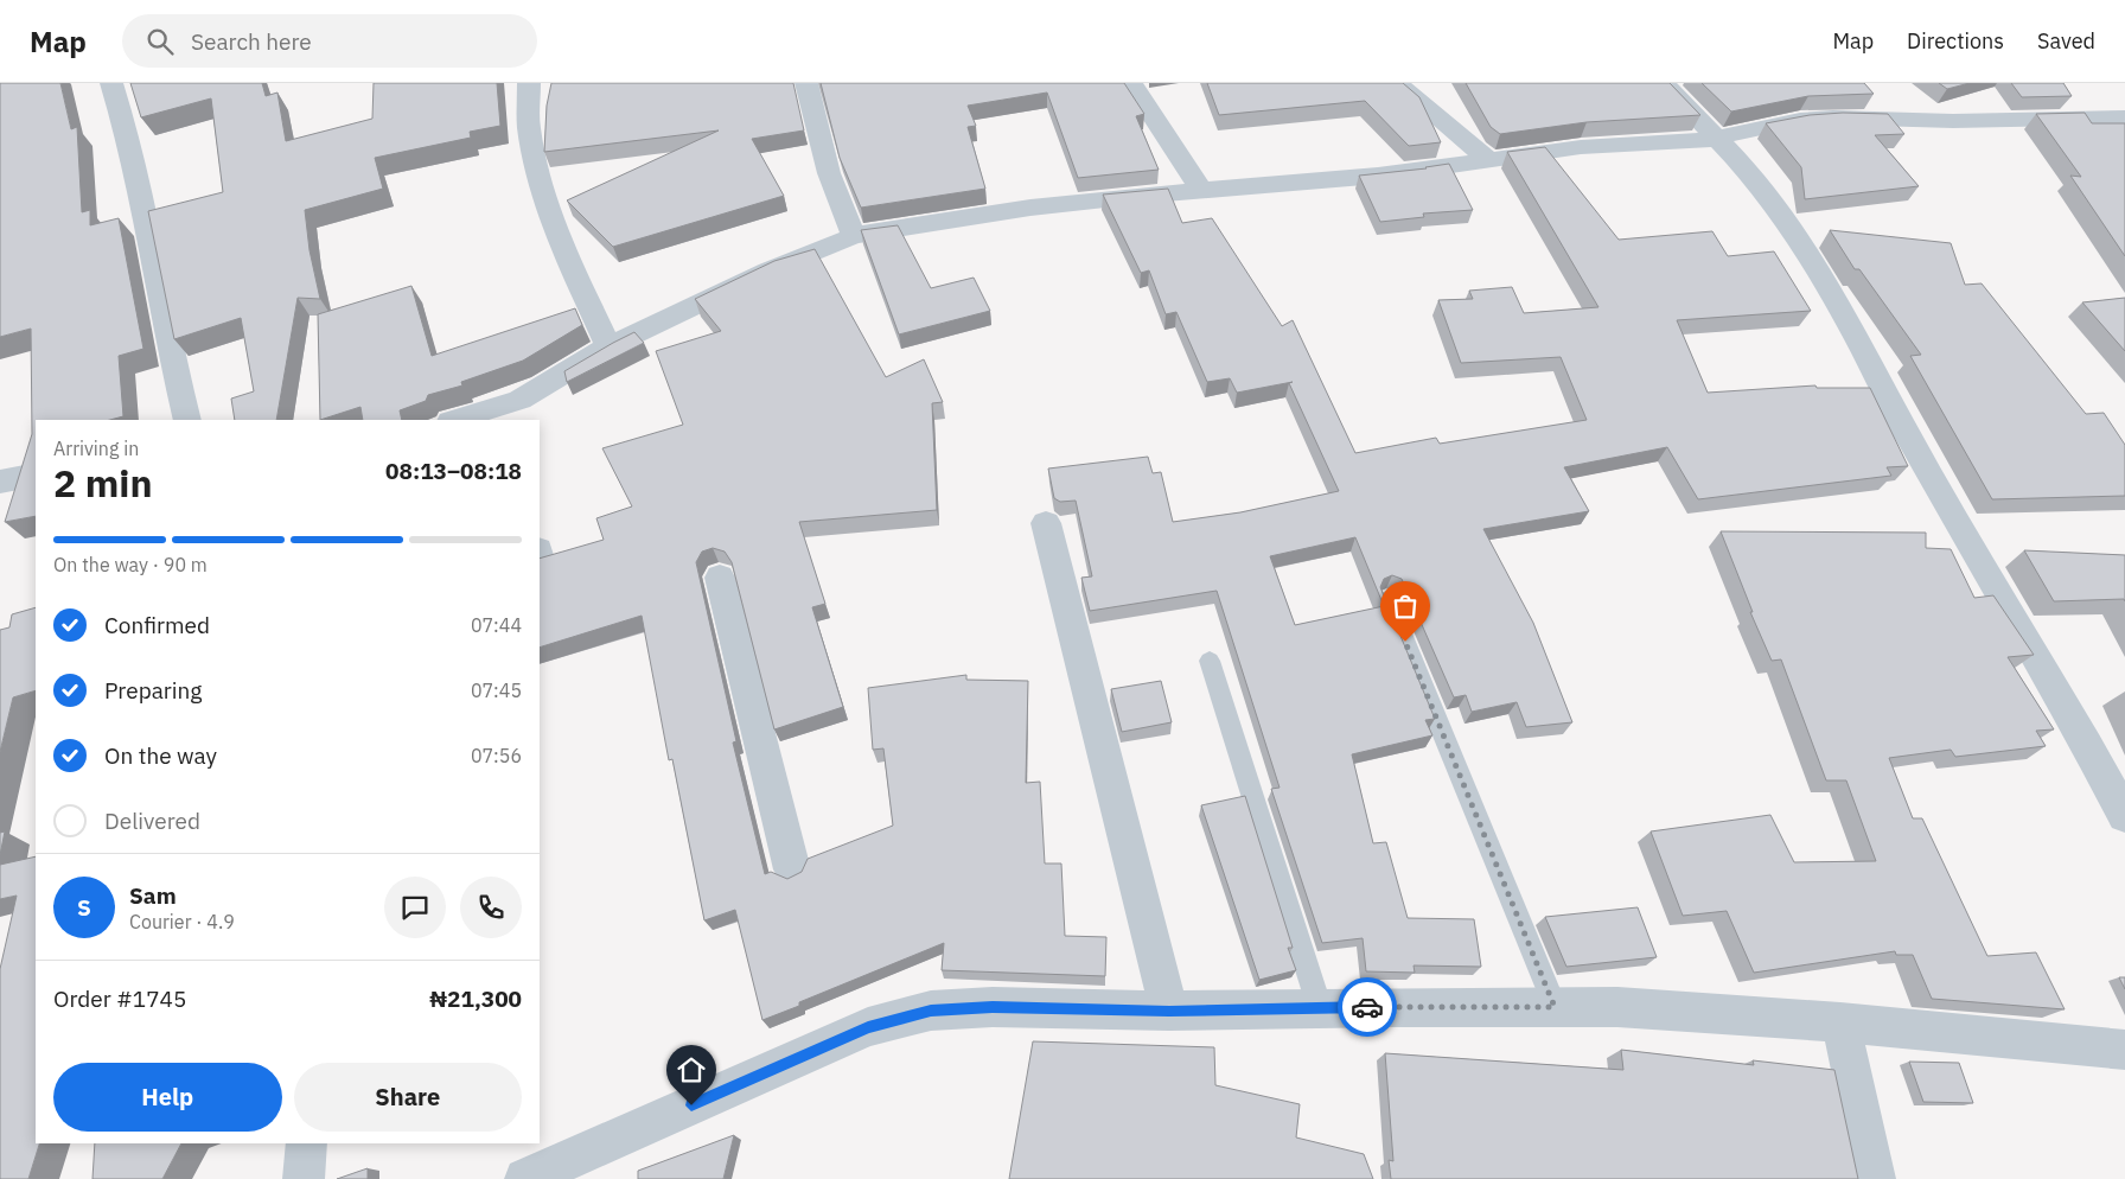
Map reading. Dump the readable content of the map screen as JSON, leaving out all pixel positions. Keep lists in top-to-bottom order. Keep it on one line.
{"page":{"header":"Map","search":"Search here","nav":["Map","Directions","Saved"],"heading":["2 min","Arriving in","08:13–08:18"],"panel":["Sam","Courier · 4.9","Order #1745","₦21,300"],"bar":"On the way · 90 m","list":[["Confirmed","07:44"],["Preparing","07:45"],["On the way","07:56"],"Delivered"],"round":"S","buttons":["Help","Share"]}}
